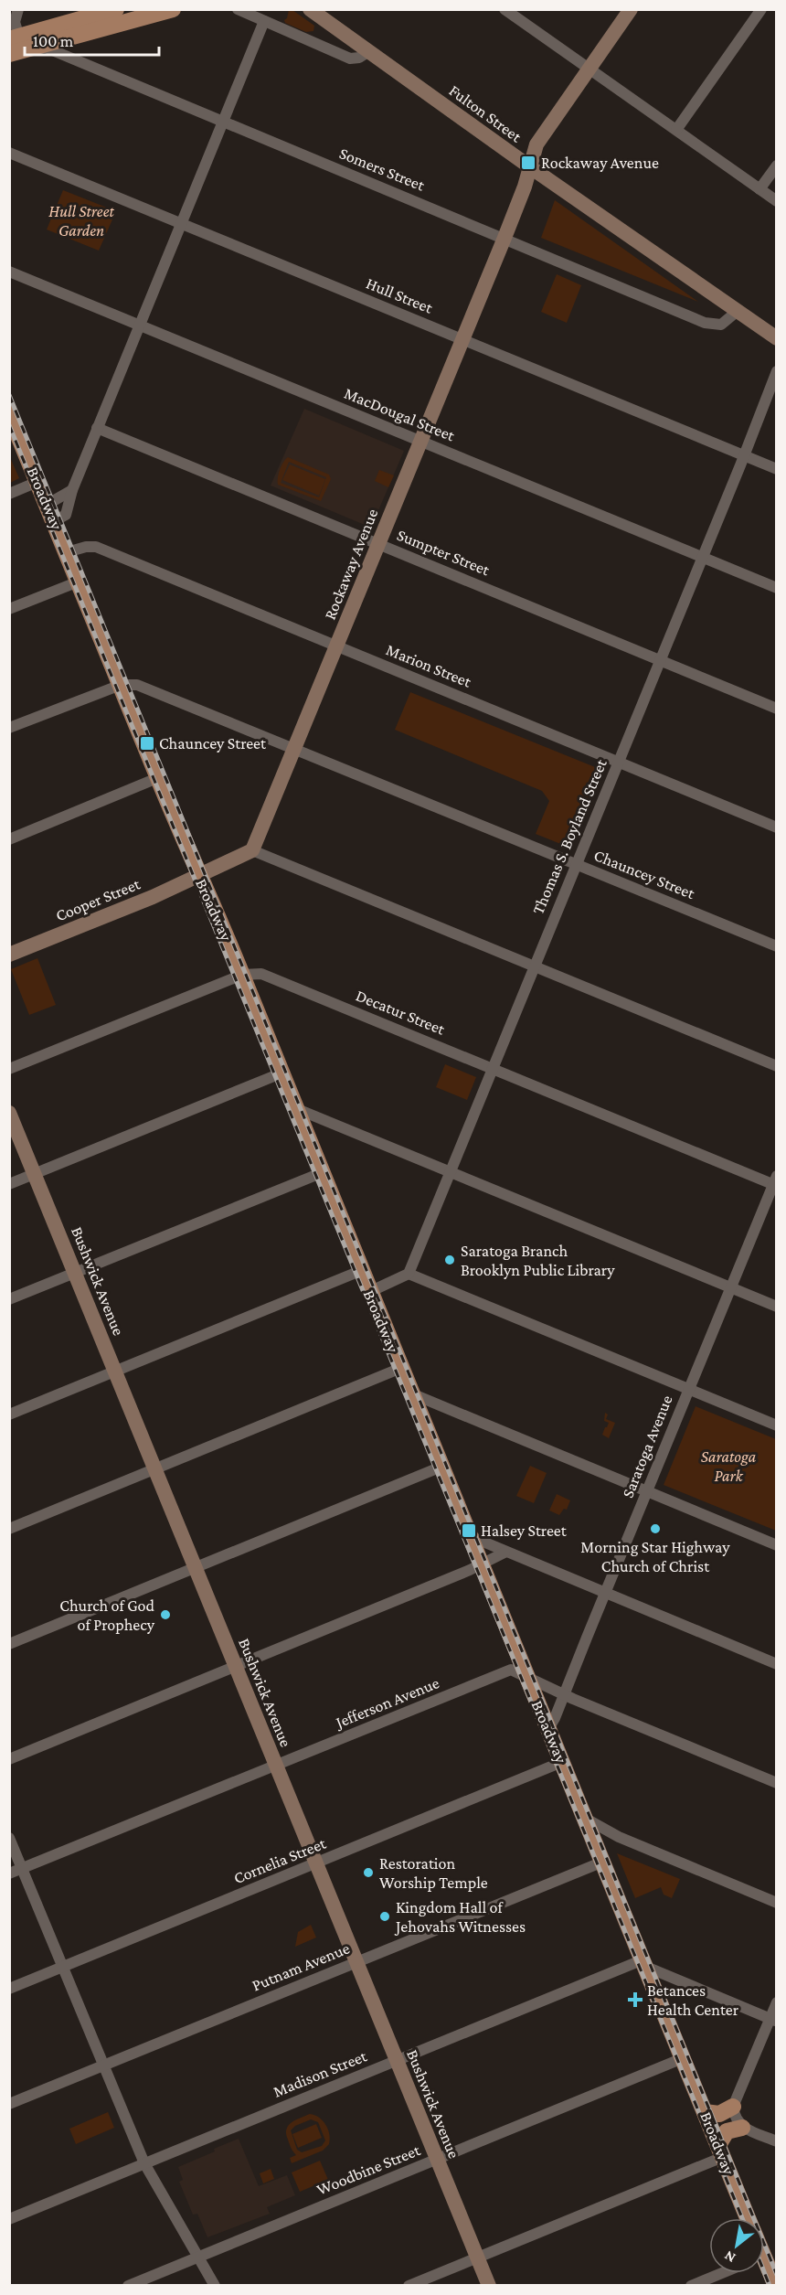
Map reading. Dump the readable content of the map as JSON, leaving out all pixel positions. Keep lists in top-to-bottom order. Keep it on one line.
{"streets":{"main road":["Fulton Street","Broadway","Rockaway Avenue","Cooper Street","Bushwick Avenue"],"street":["Somers Street","Hull Street","MacDougal Street","Sumpter Street","Marion Street","Thomas S. Boyland Street","Chauncey Street","Decatur Street","Saratoga Avenue","Jefferson Avenue","Cornelia Street","Putnam Avenue","Madison Street","Woodbine Street"]},"crossings":[["Fulton Street","Somers Street"],["Fulton Street","Rockaway Avenue"],["Somers Street","Rockaway Avenue"],["Hull Street","Rockaway Avenue"],["Hull Street","Thomas S. Boyland Street"],["MacDougal Street","Rockaway Avenue"],["MacDougal Street","Thomas S. Boyland Street"],["Broadway","Marion Street"],["Broadway","Chauncey Street"],["Broadway","Cooper Street"],["Broadway","Decatur Street"],["Broadway","Saratoga Avenue"],["Broadway","Jefferson Avenue"],["Broadway","Cornelia Street"],["Broadway","Putnam Avenue"],["Broadway","Madison Street"],["Broadway","Woodbine Street"],["Sumpter Street","Rockaway Avenue"],["Sumpter Street","Thomas S. Boyland Street"],["Rockaway Avenue","Marion Street"],["Rockaway Avenue","Chauncey Street"],["Marion Street","Thomas S. Boyland Street"],["Thomas S. Boyland Street","Chauncey Street"],["Thomas S. Boyland Street","Decatur Street"],["Decatur Street","Saratoga Avenue"],["Bushwick Avenue","Jefferson Avenue"],["Bushwick Avenue","Cornelia Street"],["Bushwick Avenue","Putnam Avenue"],["Bushwick Avenue","Madison Street"],["Bushwick Avenue","Woodbine Street"],["Saratoga Avenue","Jefferson Avenue"]],"parks":["Hull Street Garden","Saratoga Park"],"places":{"transit":["Rockaway Avenue","Chauncey Street","Halsey Street"],"other":["Saratoga Branch Brooklyn Public Library","Morning Star Highway Church of Christ","Church of God of Prophecy","Restoration Worship Temple","Kingdom Hall of Jehovahs Witnesses"],"health":["Betances Health Center"]},"scale_bar":"100 m","north":"bottom left"}
